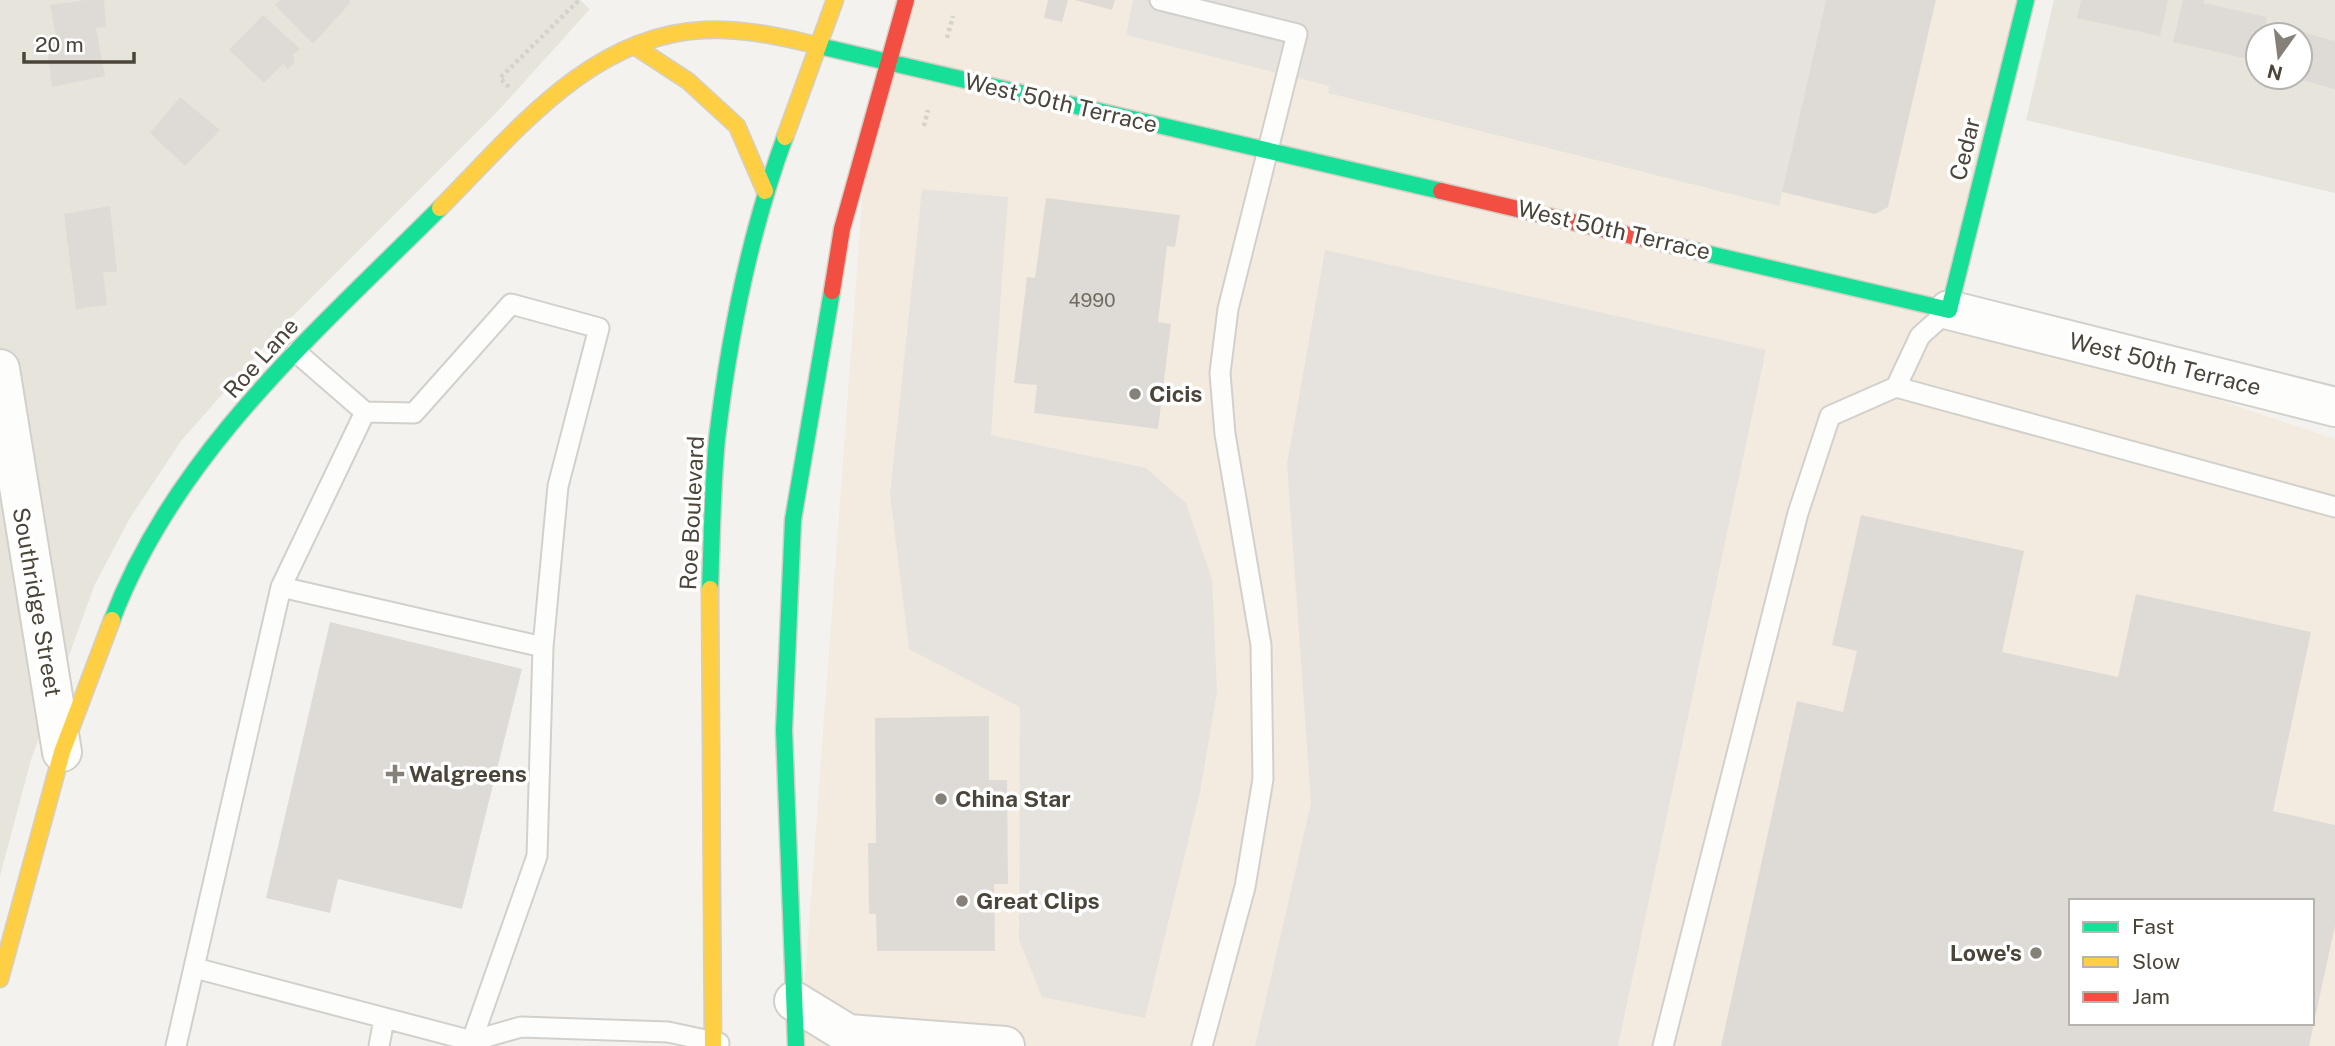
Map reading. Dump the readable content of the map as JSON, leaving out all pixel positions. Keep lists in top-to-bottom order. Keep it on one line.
{"streets":{"street":["West 50th Terrace","Cedar","Roe Lane","Roe Boulevard","Southridge Street"]},"crossings":[["West 50th Terrace","Cedar"],["West 50th Terrace","Roe Lane"],["West 50th Terrace","Roe Boulevard"],["Roe Lane","Roe Boulevard"],["Roe Lane","Southridge Street"]],"places":{"other":["Cicis","China Star","Great Clips","Lowe's"],"health":["Walgreens"]},"house_numbers":["4990"],"legend":["Fast","Slow","Jam"],"scale_bar":"20 m","north":"bottom"}
